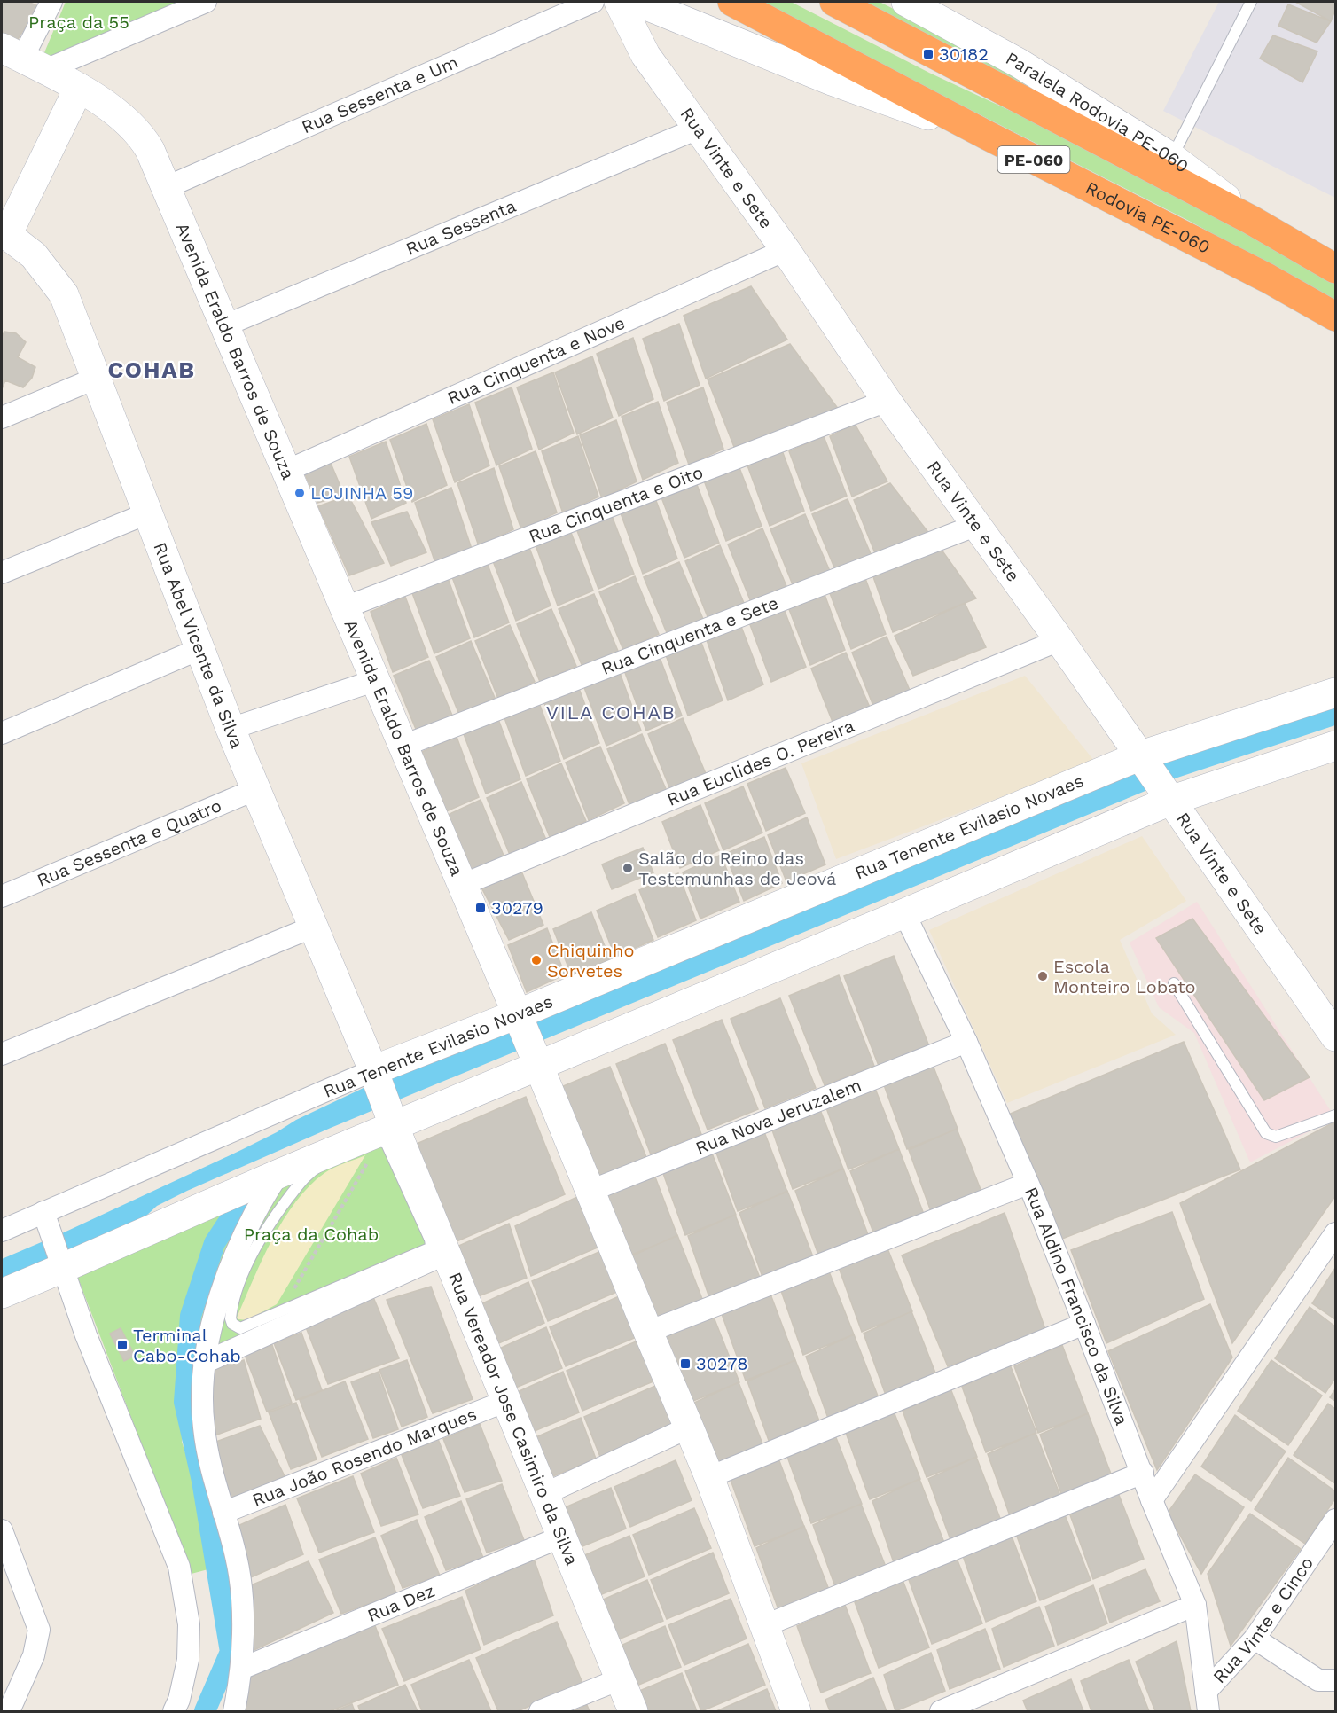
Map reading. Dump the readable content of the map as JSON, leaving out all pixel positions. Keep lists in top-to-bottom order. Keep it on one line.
{"streets":{"highway":["PE-060","Rodovia PE-060"],"street":["Rua Sessenta e Um","Paralela Rodovia PE-060","Rua Vinte e Sete","Rua Sessenta","Avenida Eraldo Barros de Souza","Rua Cinquenta e Nove","Rua Cinquenta e Oito","Rua Cinquenta e Sete","Rua Abel Vicente da Silva","Rua Euclides O. Pereira","Rua Tenente Evilasio Novaes","Rua Sessenta e Quatro","Rua Nova Jeruzalem","Rua Aldino Francisco da Silva","Rua Vereador Jose Casimiro da Silva","Rua João Rosendo Marques","Rua Dez","Rua Vinte e Cinco"]},"crossings":[["Rua Sessenta e Um","Avenida Eraldo Barros de Souza"],["Paralela Rodovia PE-060","PE-060"],["PE-060","Rodovia PE-060"],["Rua Vinte e Sete","Rua Sessenta"],["Rua Vinte e Sete","Rua Cinquenta e Nove"],["Rua Vinte e Sete","Rua Cinquenta e Oito"],["Rua Vinte e Sete","Rua Cinquenta e Sete"],["Rua Vinte e Sete","Rua Euclides O. Pereira"],["Rua Vinte e Sete","Rua Tenente Evilasio Novaes"],["Rua Sessenta","Avenida Eraldo Barros de Souza"],["Avenida Eraldo Barros de Souza","Rua Cinquenta e Nove"],["Avenida Eraldo Barros de Souza","Rua Cinquenta e Oito"],["Avenida Eraldo Barros de Souza","Rua Cinquenta e Sete"],["Avenida Eraldo Barros de Souza","Rua Euclides O. Pereira"],["Avenida Eraldo Barros de Souza","Rua Tenente Evilasio Novaes"],["Avenida Eraldo Barros de Souza","Rua Nova Jeruzalem"],["Rua Abel Vicente da Silva","Rua Tenente Evilasio Novaes"],["Rua Abel Vicente da Silva","Rua Sessenta e Quatro"],["Rua Abel Vicente da Silva","Rua Vereador Jose Casimiro da Silva"],["Rua Tenente Evilasio Novaes","Rua Vereador Jose Casimiro da Silva"],["Rua Nova Jeruzalem","Rua Aldino Francisco da Silva"],["Rua Aldino Francisco da Silva","Rua Vinte e Cinco"],["Rua Vereador Jose Casimiro da Silva","Rua João Rosendo Marques"],["Rua Vereador Jose Casimiro da Silva","Rua Dez"]],"districts":["COHAB","VILA COHAB"],"parks":["Praça da 55","Praça da Cohab"],"places":{"transit":["30182","30279","Terminal Cabo-Cohab","30278"],"other":["LOJINHA 59","Salão do Reino das Testemunhas de Jeová","Chiquinho Sorvetes","Escola Monteiro Lobato"]}}
